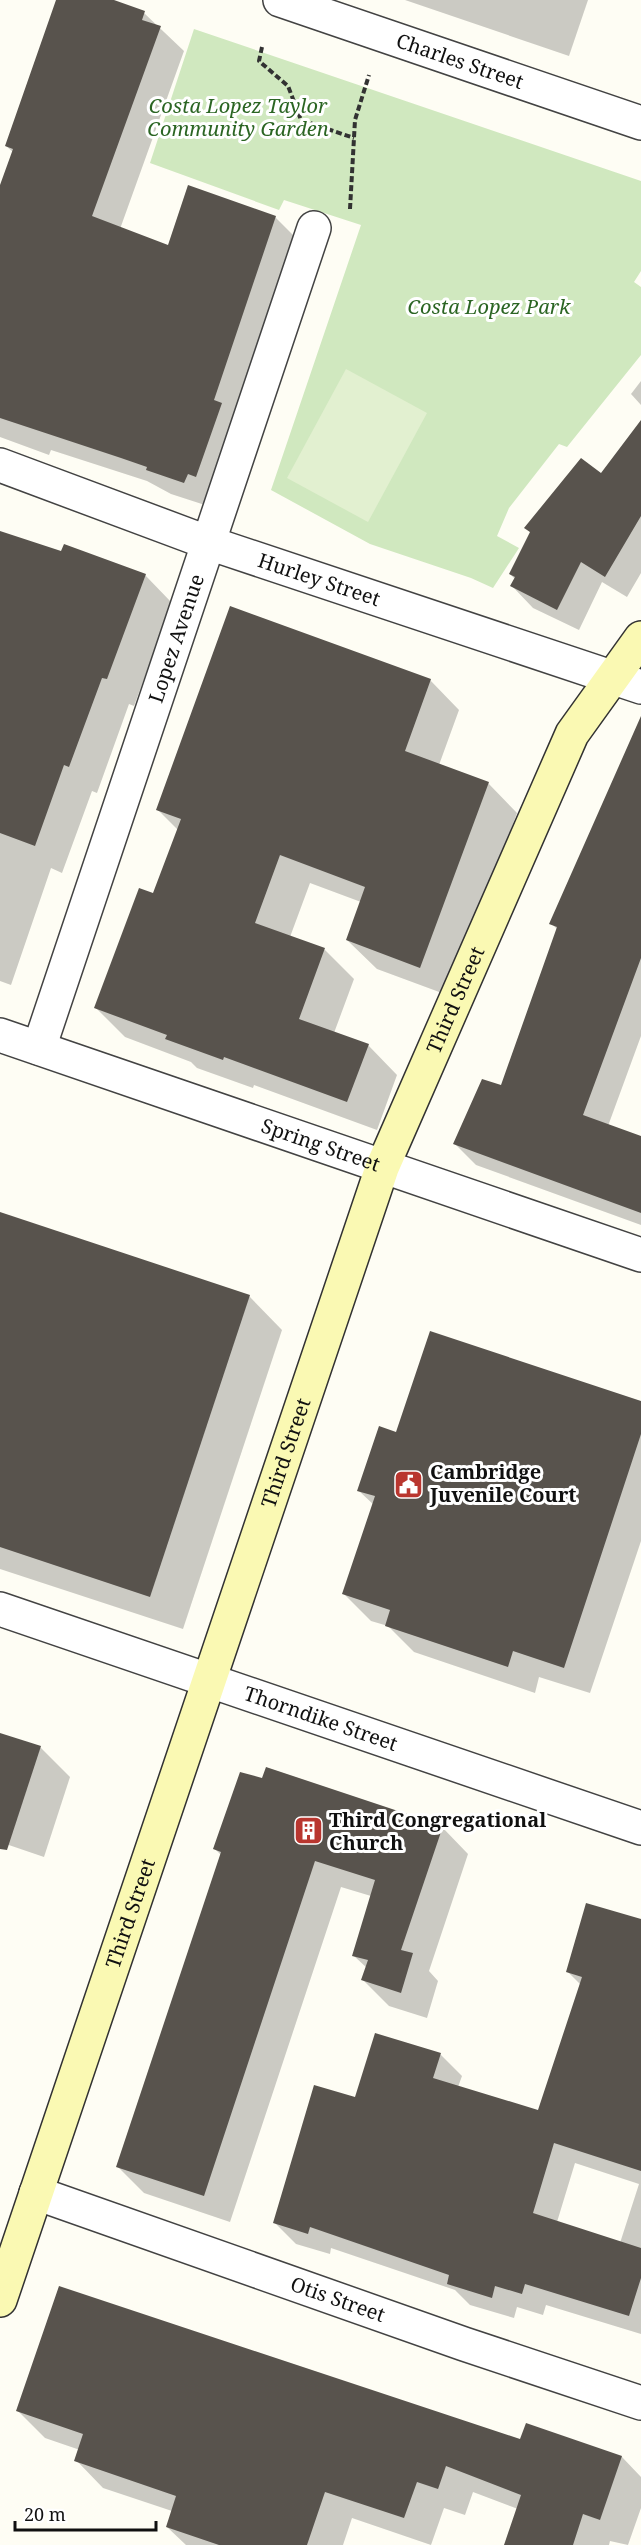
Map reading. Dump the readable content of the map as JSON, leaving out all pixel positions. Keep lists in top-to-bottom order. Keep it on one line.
{"streets":{"main road":["Third Street"],"street":["Charles Street","Hurley Street","Lopez Avenue","Spring Street","Thorndike Street","Otis Street"]},"crossings":[["Hurley Street","Lopez Avenue"],["Hurley Street","Third Street"],["Lopez Avenue","Spring Street"],["Third Street","Spring Street"],["Third Street","Thorndike Street"],["Third Street","Otis Street"]],"parks":["Costa Lopez Taylor Community Garden","Costa Lopez Park"],"places":{"public building":["Cambridge Juvenile Court"],"building":["Third Congregational Church"]},"scale_bar":"20 m"}
